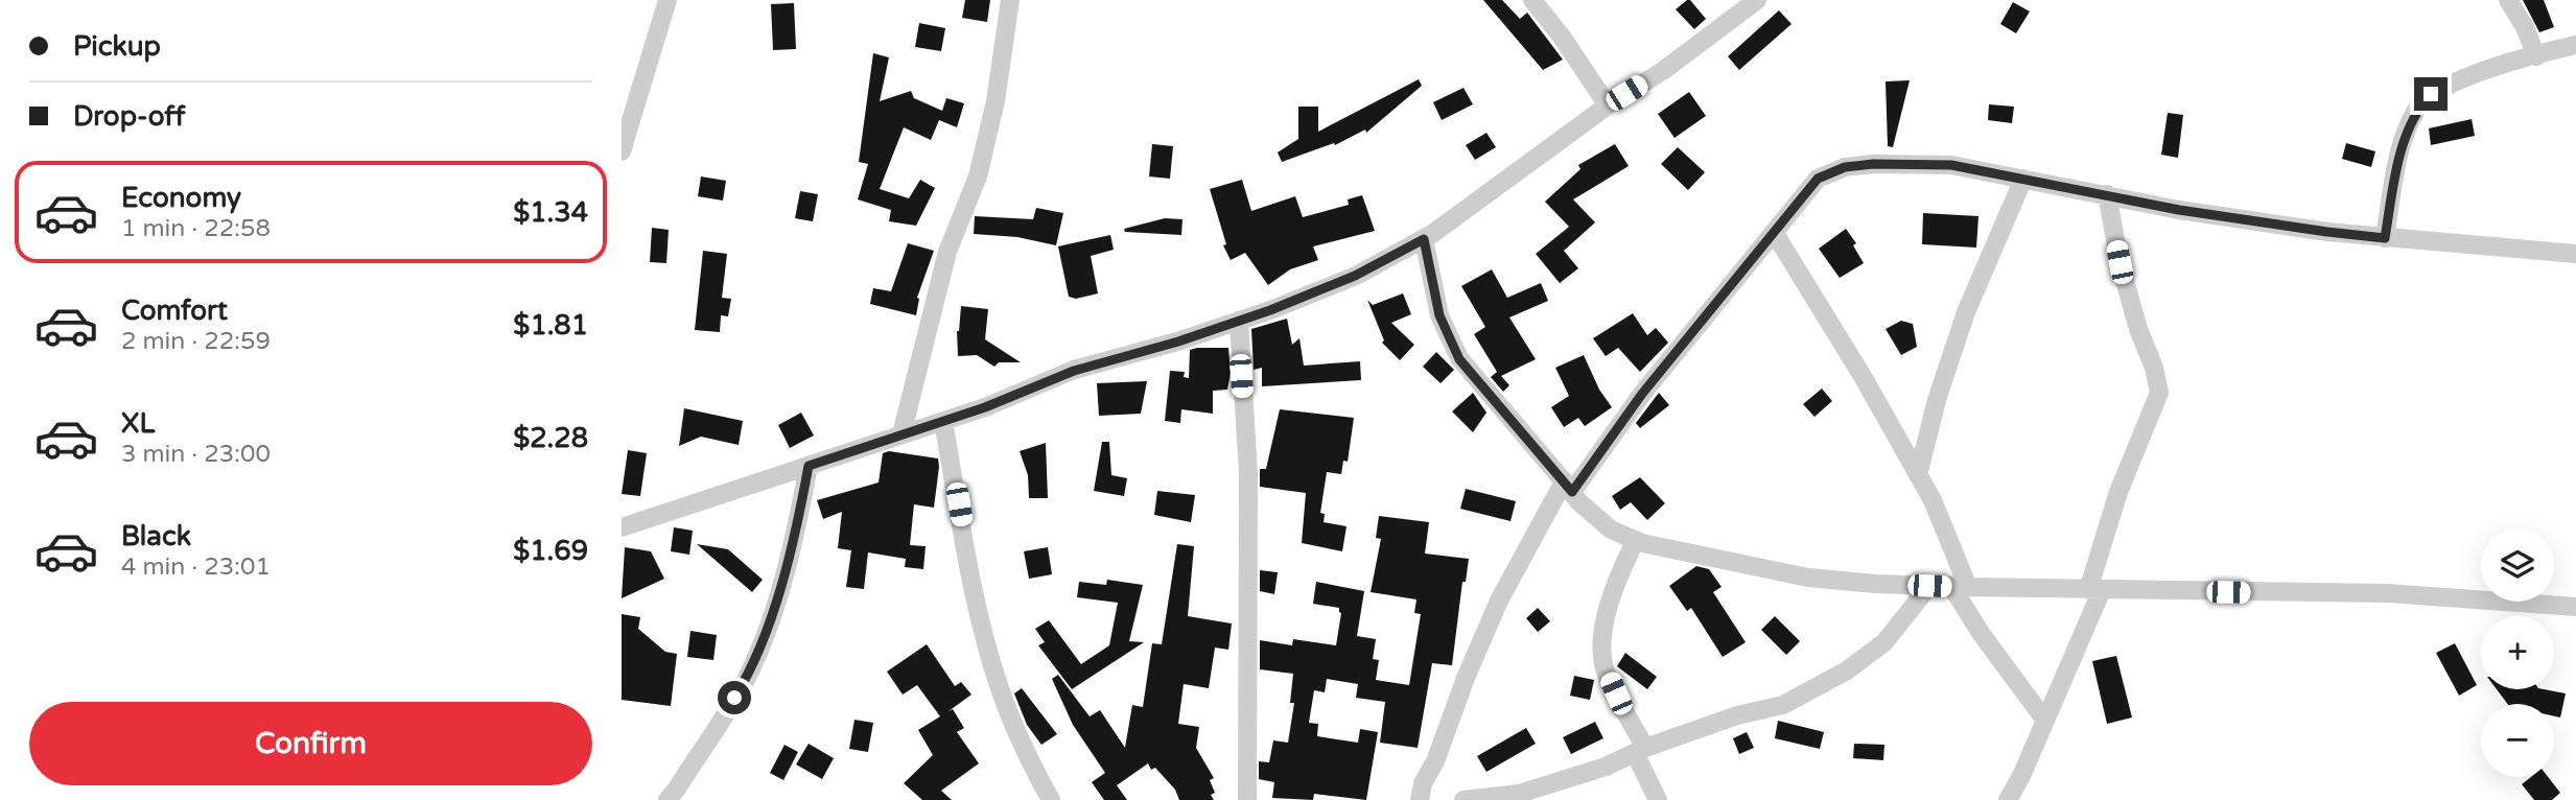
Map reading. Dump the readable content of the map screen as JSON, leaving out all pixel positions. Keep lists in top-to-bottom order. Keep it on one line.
{"page":{"banner":["Pickup","Drop-off"],"list":[{"name":"Economy","note":"1 min · 22:58","value":"$1.34"},{"name":"Comfort","note":"2 min · 22:59","value":"$1.81"},{"name":"XL","note":"3 min · 23:00","value":"$2.28"},{"name":"Black","note":"4 min · 23:01","value":"$1.69"}],"map_buttons":["+","−"],"buttons":"Confirm"}}
